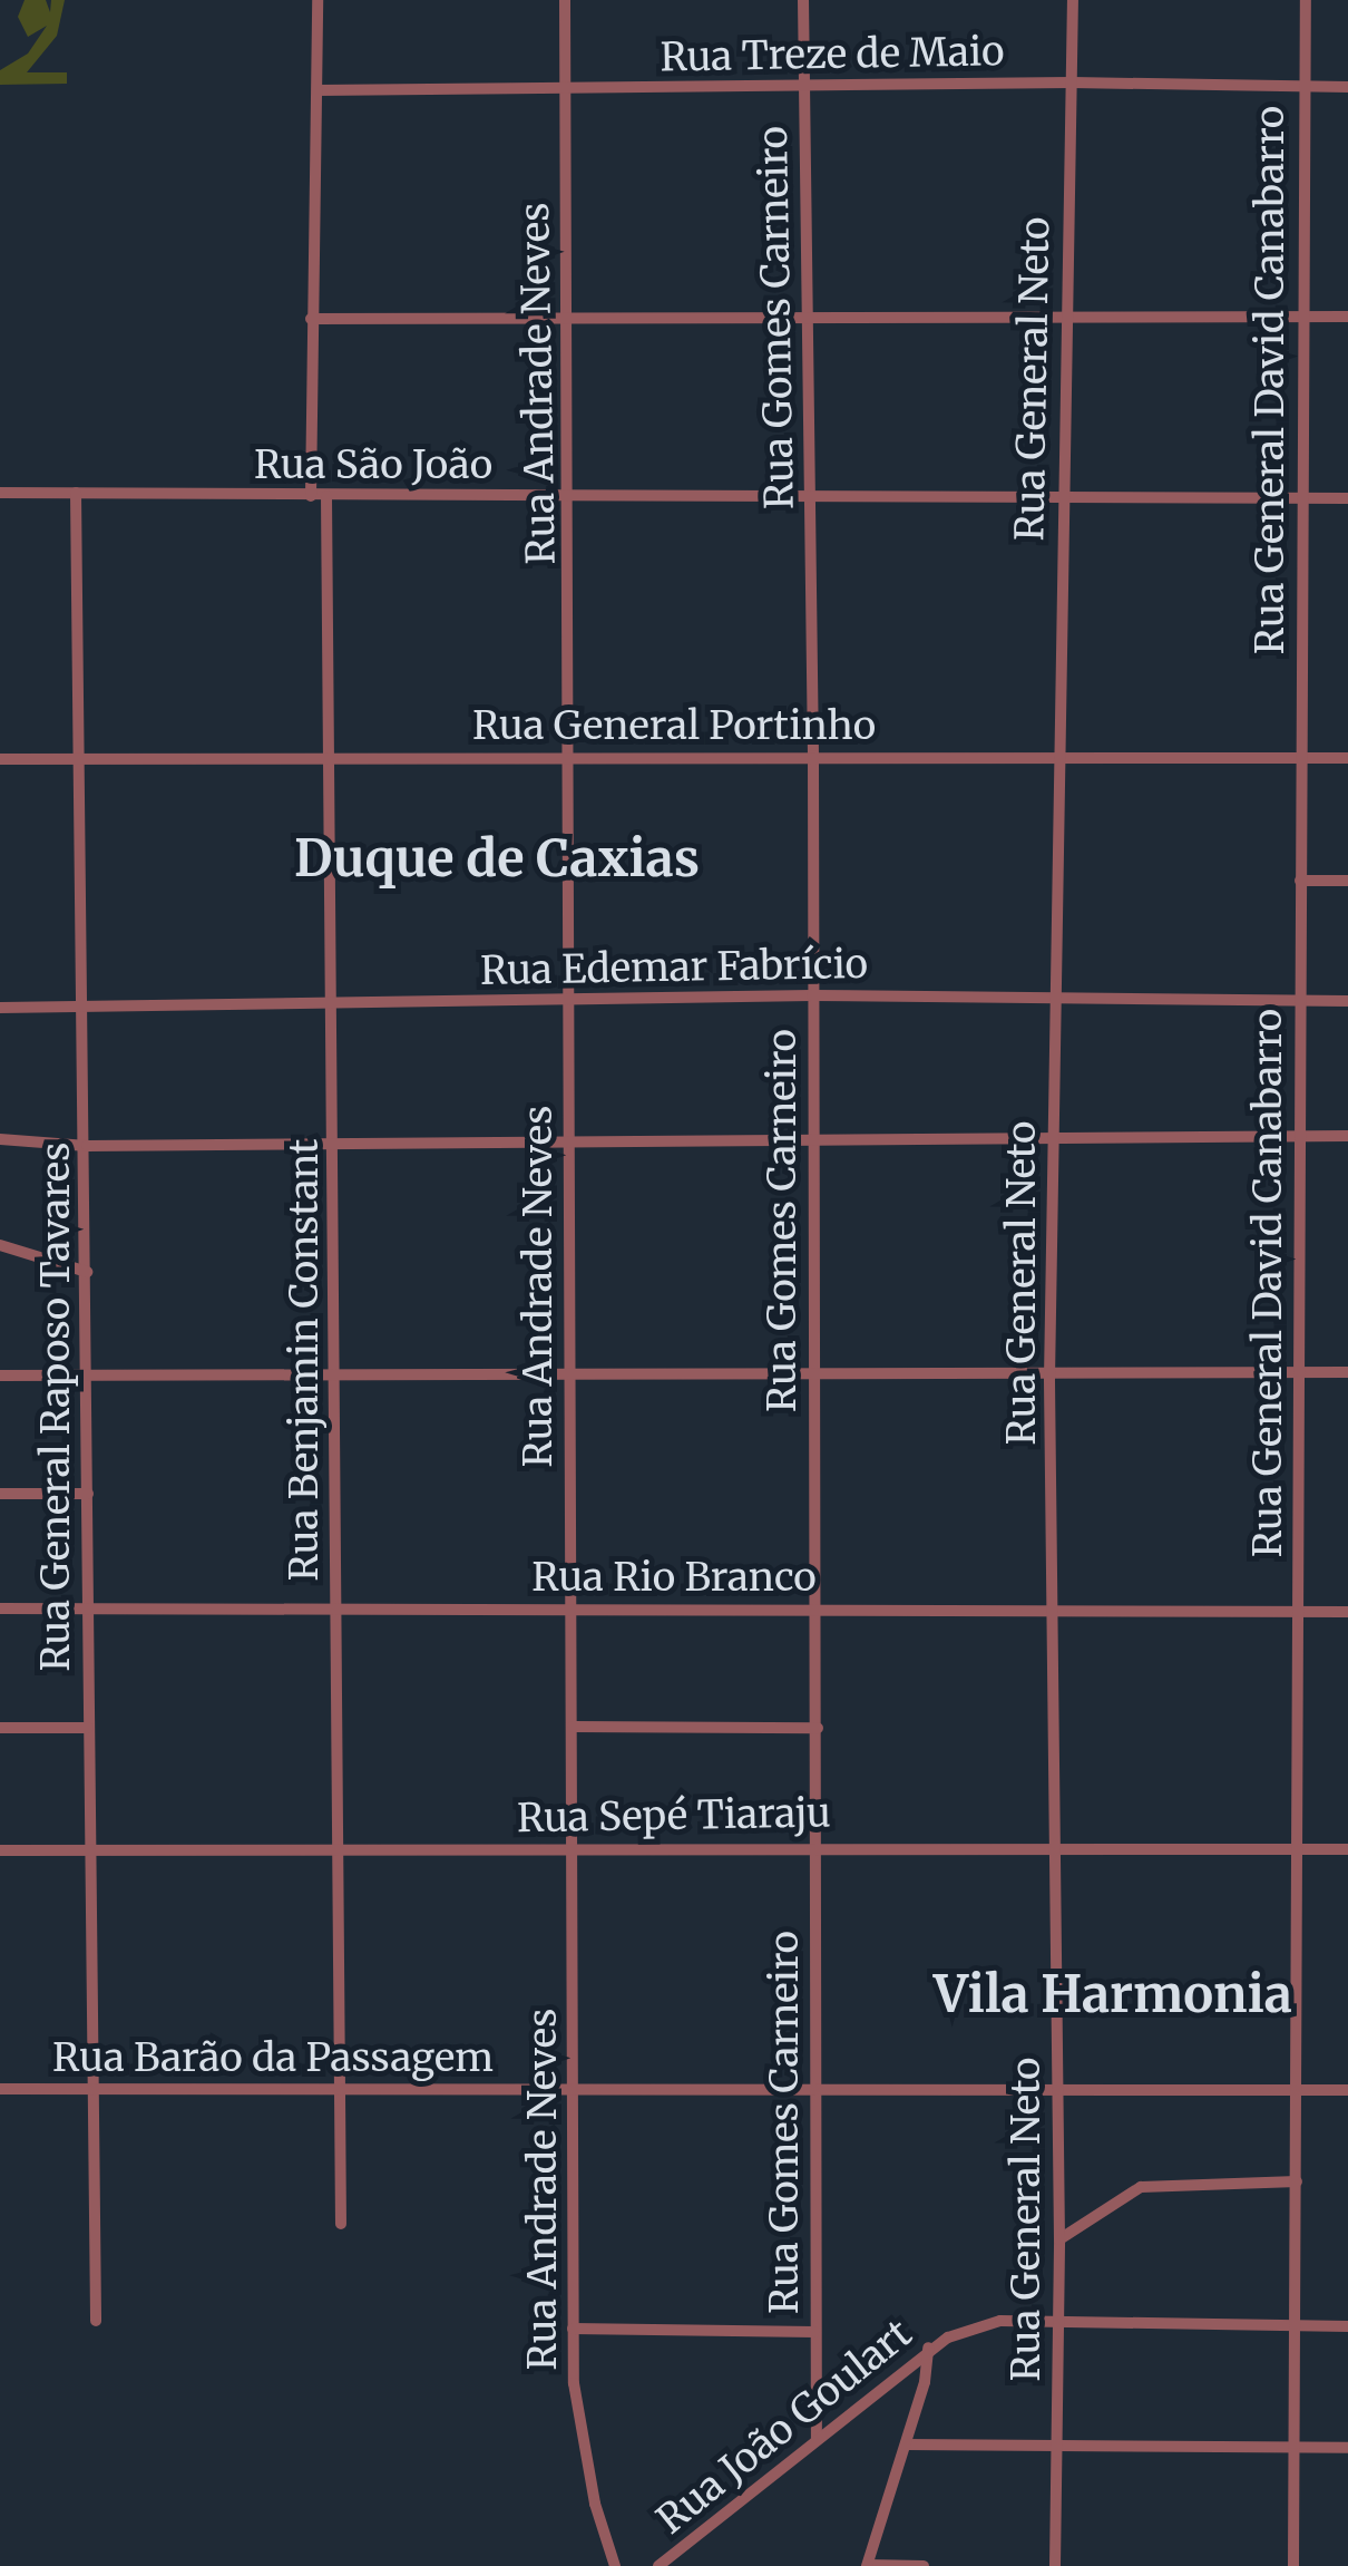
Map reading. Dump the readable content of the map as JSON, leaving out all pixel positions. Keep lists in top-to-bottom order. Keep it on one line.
{"streets":{"street":["Rua Treze de Maio","Rua Gomes Carneiro","Rua General Neto","Rua General David Canabarro","Rua Andrade Neves","Rua São João","Rua General Portinho","Rua Edemar Fabrício","Rua Benjamin Constant","Rua General Raposo Tavares","Rua Rio Branco","Rua Sepé Tiaraju","Rua Barão da Passagem","Rua João Goulart"]},"crossings":[["Rua Treze de Maio","Rua Gomes Carneiro"],["Rua Treze de Maio","Rua General Neto"],["Rua Treze de Maio","Rua General David Canabarro"],["Rua Treze de Maio","Rua Andrade Neves"],["Rua Gomes Carneiro","Rua São João"],["Rua Gomes Carneiro","Rua General Portinho"],["Rua Gomes Carneiro","Rua Edemar Fabrício"],["Rua Gomes Carneiro","Rua Rio Branco"],["Rua Gomes Carneiro","Rua Sepé Tiaraju"],["Rua Gomes Carneiro","Rua Barão da Passagem"],["Rua Gomes Carneiro","Rua João Goulart"],["Rua General Neto","Rua São João"],["Rua General Neto","Rua General Portinho"],["Rua General Neto","Rua Edemar Fabrício"],["Rua General Neto","Rua Rio Branco"],["Rua General Neto","Rua Sepé Tiaraju"],["Rua General Neto","Rua Barão da Passagem"],["Rua General Neto","Rua João Goulart"],["Rua General David Canabarro","Rua São João"],["Rua General David Canabarro","Rua General Portinho"],["Rua General David Canabarro","Rua Edemar Fabrício"],["Rua General David Canabarro","Rua Rio Branco"],["Rua General David Canabarro","Rua Sepé Tiaraju"],["Rua General David Canabarro","Rua Barão da Passagem"],["Rua General David Canabarro","Rua João Goulart"],["Rua Andrade Neves","Rua São João"],["Rua Andrade Neves","Rua General Portinho"],["Rua Andrade Neves","Rua Edemar Fabrício"],["Rua Andrade Neves","Rua Rio Branco"],["Rua Andrade Neves","Rua Sepé Tiaraju"],["Rua Andrade Neves","Rua Barão da Passagem"],["Rua São João","Rua Benjamin Constant"],["Rua São João","Rua General Raposo Tavares"],["Rua General Portinho","Rua Benjamin Constant"],["Rua General Portinho","Rua General Raposo Tavares"],["Rua Edemar Fabrício","Rua Benjamin Constant"],["Rua Edemar Fabrício","Rua General Raposo Tavares"],["Rua Benjamin Constant","Rua Rio Branco"],["Rua Benjamin Constant","Rua Sepé Tiaraju"],["Rua Benjamin Constant","Rua Barão da Passagem"],["Rua General Raposo Tavares","Rua Rio Branco"],["Rua General Raposo Tavares","Rua Sepé Tiaraju"],["Rua General Raposo Tavares","Rua Barão da Passagem"]],"districts":["Duque de Caxias","Vila Harmonia"]}
